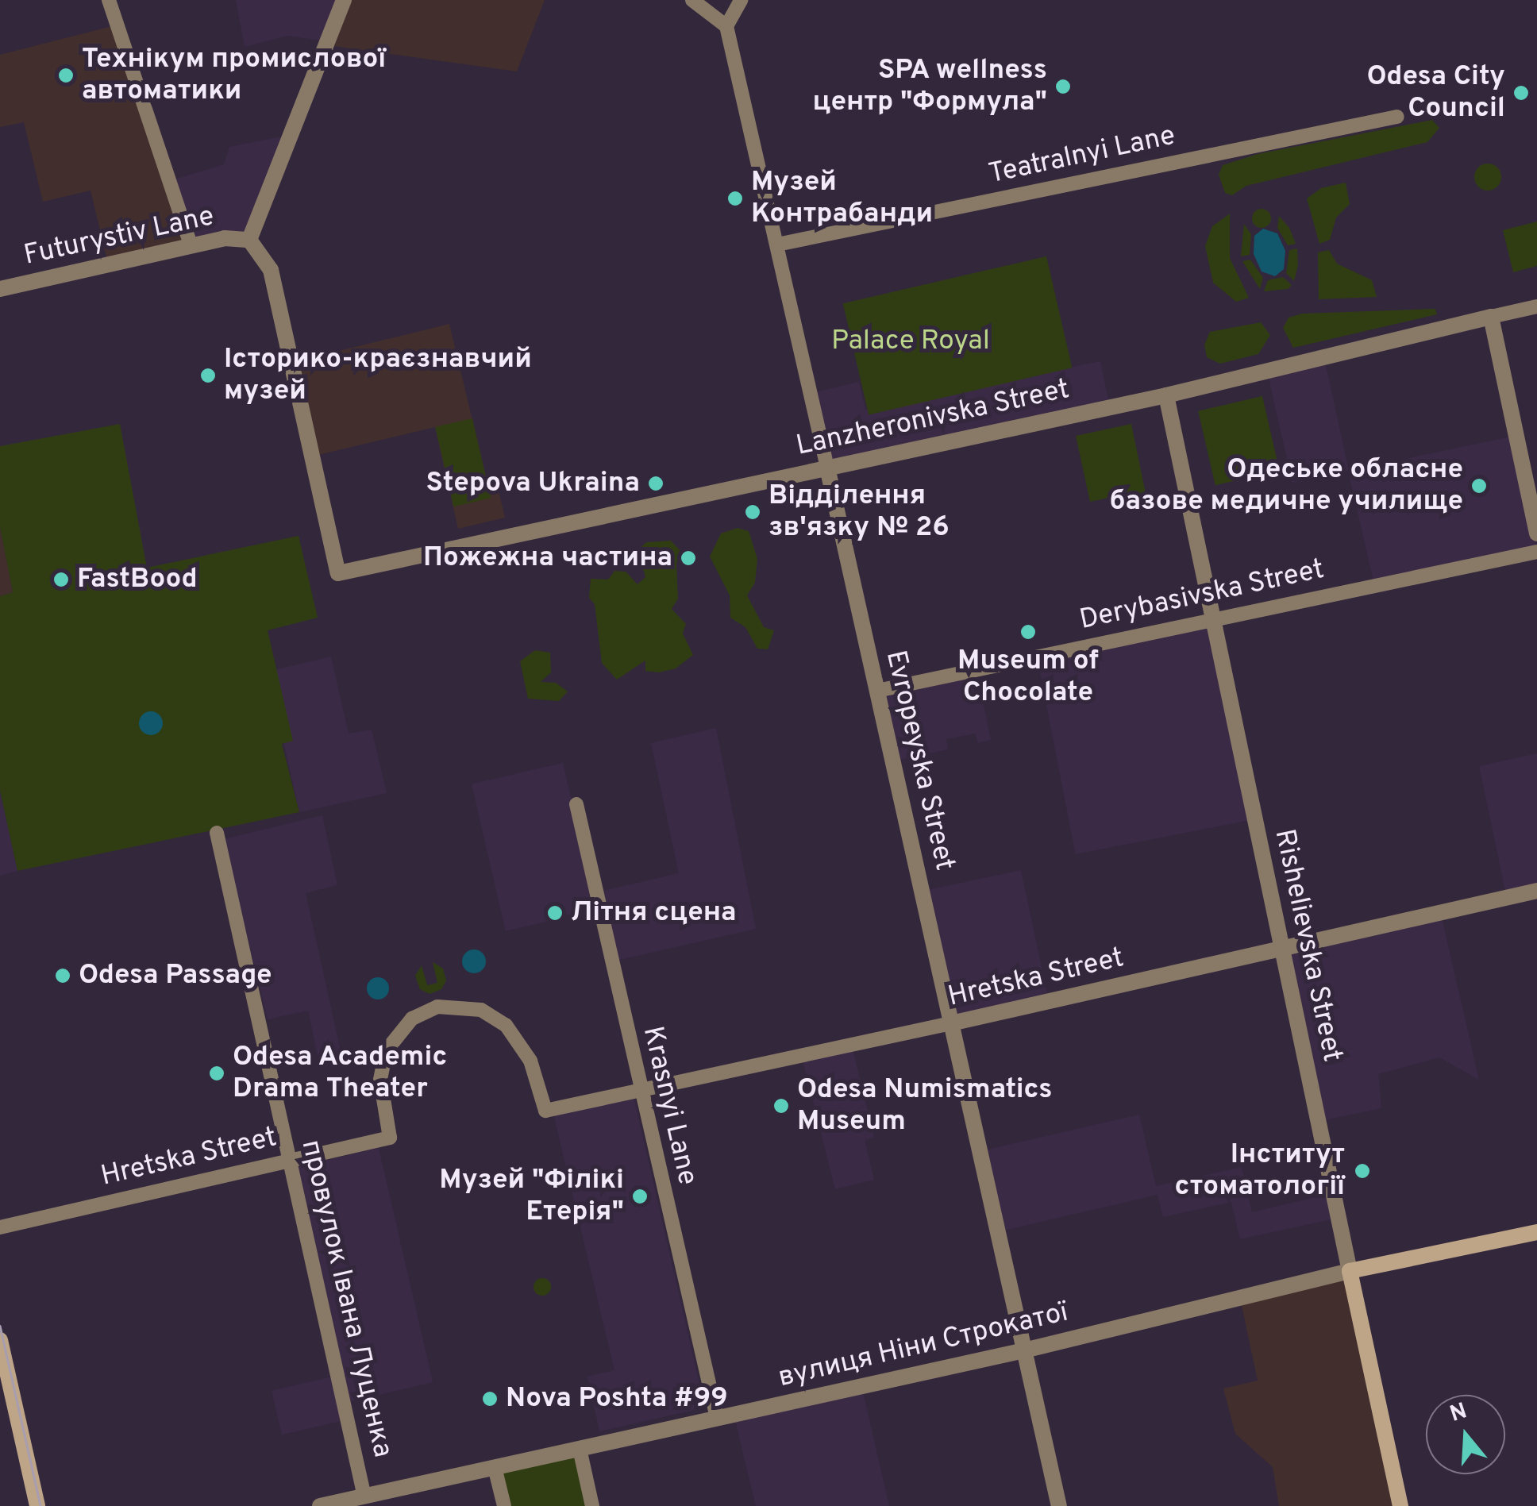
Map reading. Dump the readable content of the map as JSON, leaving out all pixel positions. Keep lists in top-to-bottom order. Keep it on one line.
{"streets":{"main road":["Rishelievska Street","вулиця Ніни Строкатої"],"street":["Teatralnyi Lane","Futurystiv Lane","Lanzheronivska Street","Derybasivska Street","Evropeyska Street","Hretska Street","Krasnyi Lane","провулок Івана Луценка"]},"crossings":[["Teatralnyi Lane","Evropeyska Street"],["Futurystiv Lane","Lanzheronivska Street"],["Lanzheronivska Street","Evropeyska Street"],["Lanzheronivska Street","Rishelievska Street"],["Derybasivska Street","Evropeyska Street"],["Derybasivska Street","Rishelievska Street"],["Evropeyska Street","Hretska Street"],["Evropeyska Street","вулиця Ніни Строкатої"],["Rishelievska Street","Hretska Street"],["Rishelievska Street","вулиця Ніни Строкатої"],["Hretska Street","Krasnyi Lane"],["Hretska Street","провулок Івана Луценка"],["Krasnyi Lane","вулиця Ніни Строкатої"],["провулок Івана Луценка","вулиця Ніни Строкатої"]],"parks":["Palace Royal"],"places":["Технікум промислової автоматики","SPA wellness центр \"Формула\"","Odesa City Council","Музей Контрабанди","Історико-краєзнавчий музей","Stepova Ukraina","Одеське обласне базове медичне училище","Відділення зв'язку № 26","Пожежна частина","FastBood","Museum of Chocolate","Літня сцена","Odesa Passage","Odesa Academic Drama Theater","Odesa Numismatics Museum","Інститут стоматології","Музей \"Філікі Етерія\"","Nova Poshta #99"],"north":"top"}
